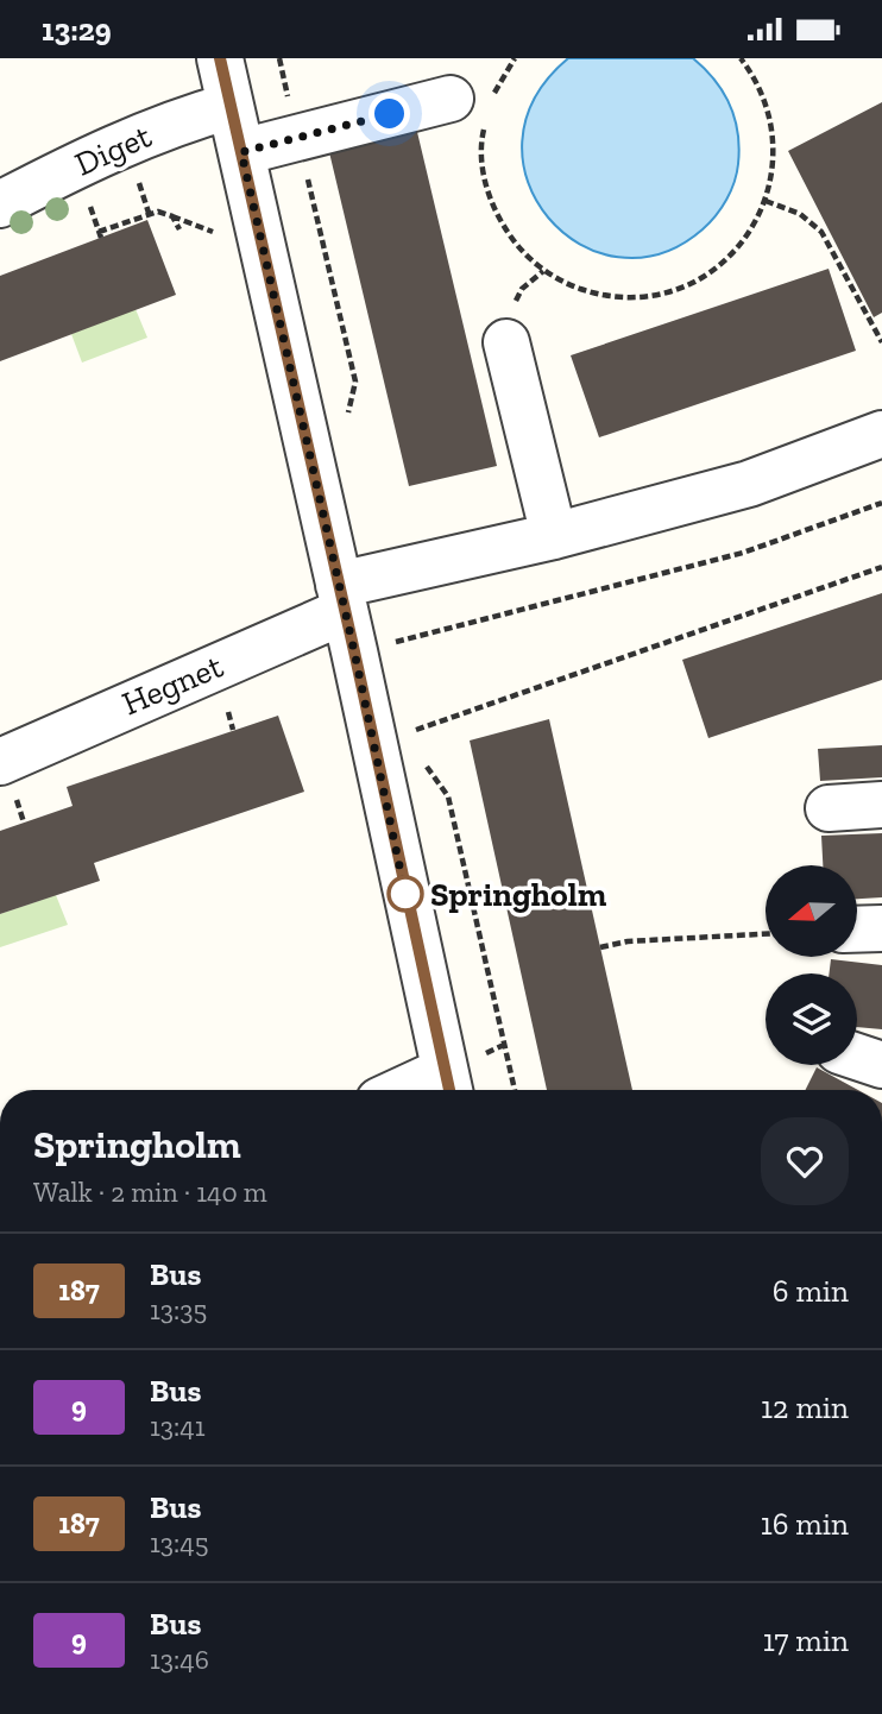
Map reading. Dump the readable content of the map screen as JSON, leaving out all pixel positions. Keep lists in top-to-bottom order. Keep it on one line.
{"streets":{"street":["Diget","Hegnet"]},"places":["Springholm"],"lines":["bus line 187"],"north":"left","page":{"status":"13:29","heading":["Springholm","Walk · 2 min · 140 m"],"list":[{"mark":"187","name":"Bus","note":"13:35","value":"6 min"},{"mark":"9","name":"Bus","note":"13:41","value":"12 min"},{"mark":"187","name":"Bus","note":"13:45","value":"16 min"},{"mark":"9","name":"Bus","note":"13:46","value":"17 min"}]}}
